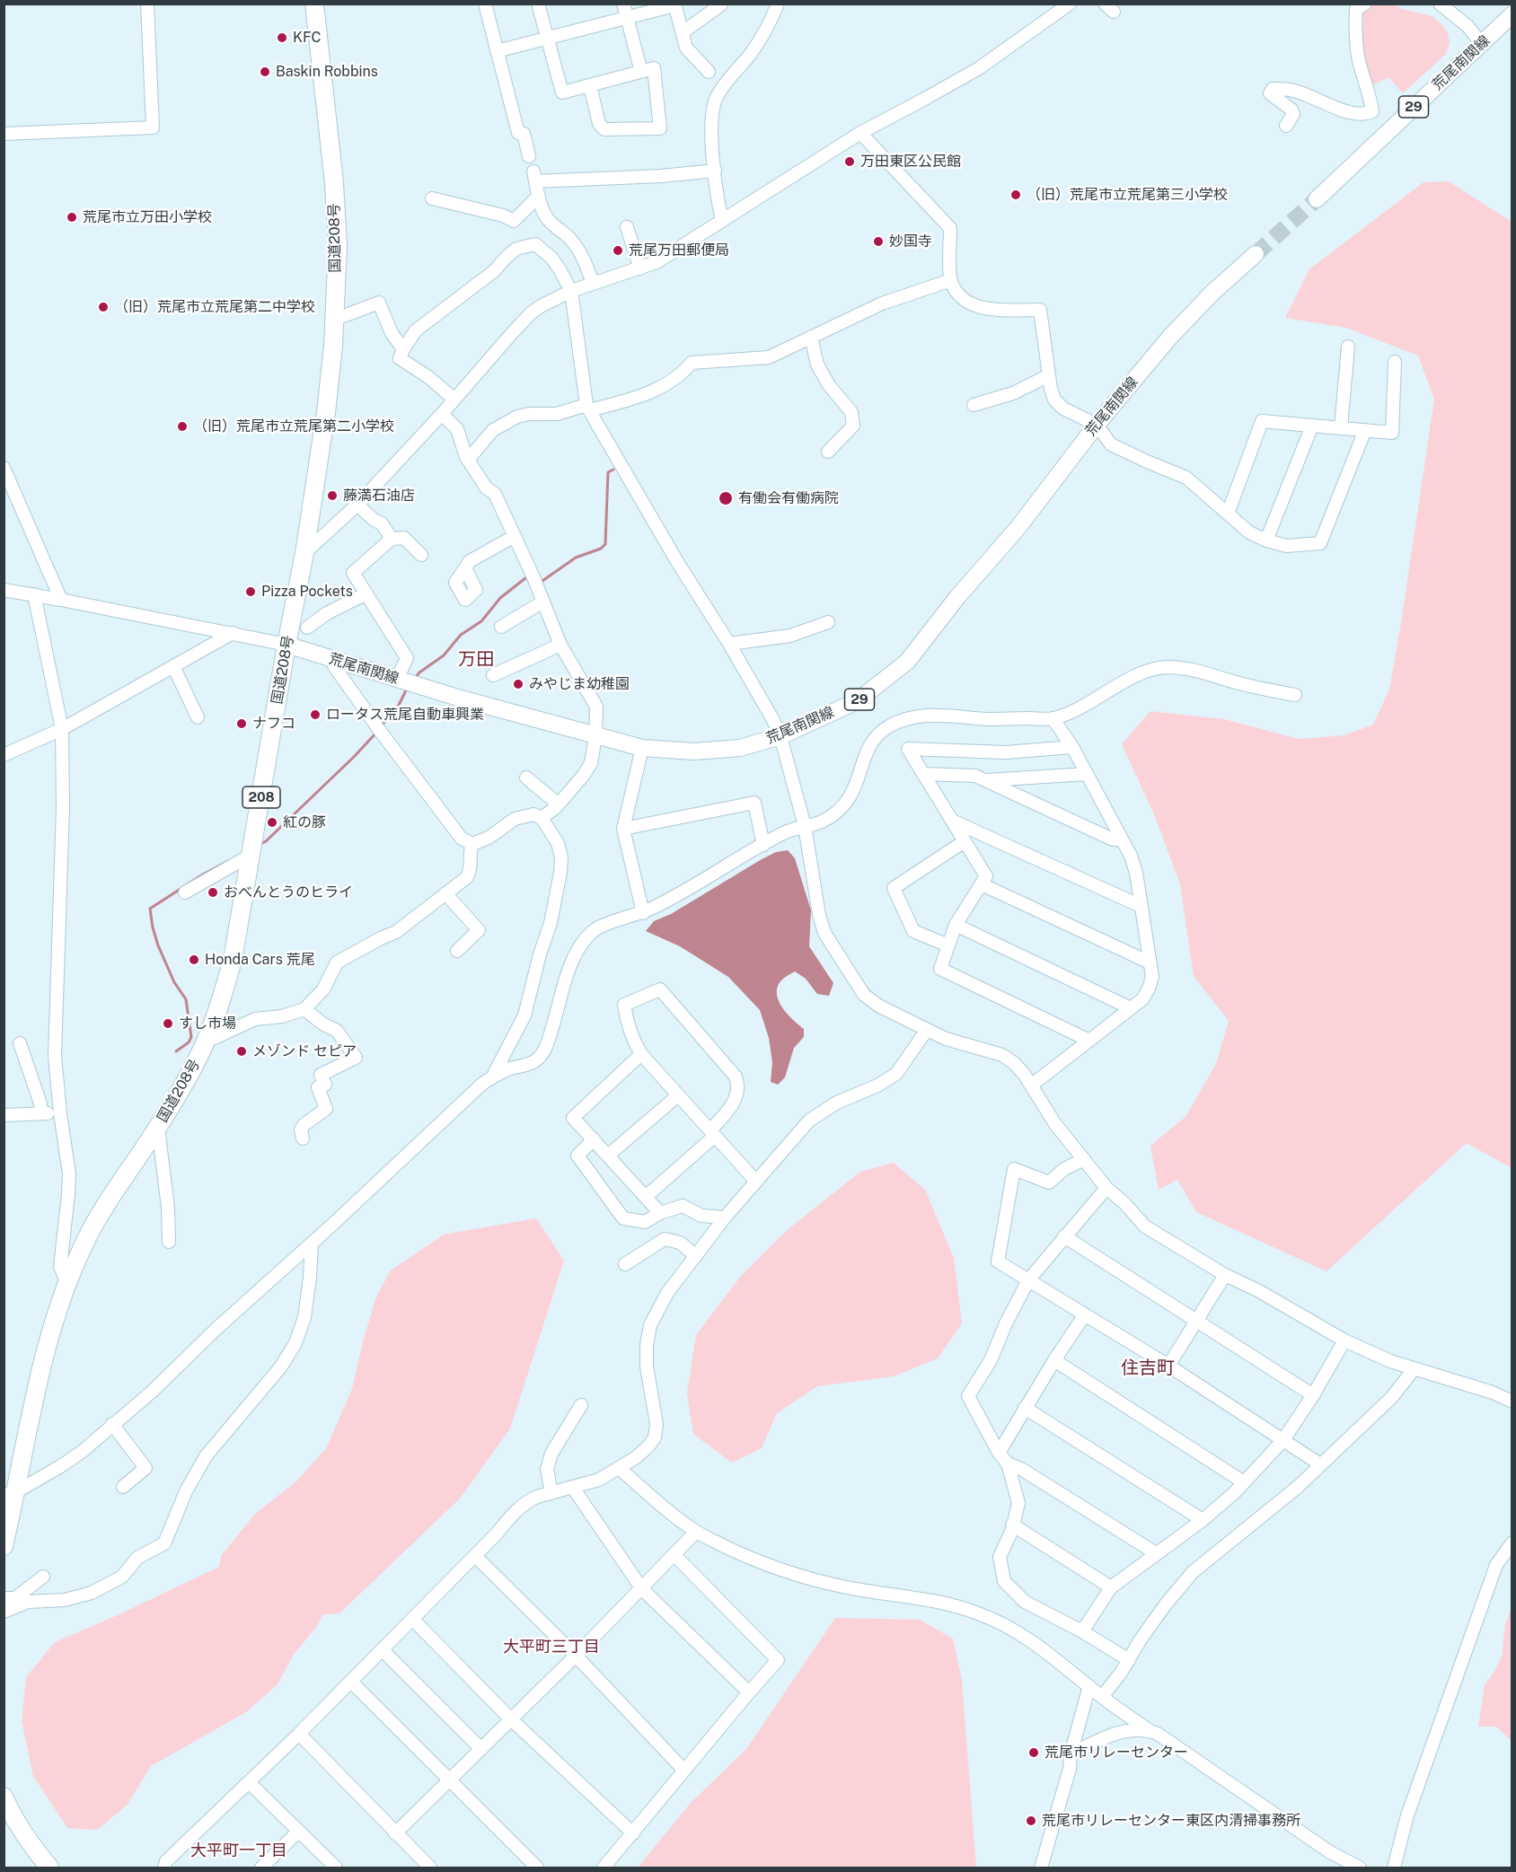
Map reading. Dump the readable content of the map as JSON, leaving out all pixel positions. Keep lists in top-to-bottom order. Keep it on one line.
{"streets":{"highway":["国道208号","208"],"main road":["荒尾南関線","29"]},"crossings":[["荒尾南関線","国道208号"]],"districts":["万田","住吉町","大平町三丁目","大平町一丁目"],"places":["KFC","Baskin Robbins","万田東区公民館","（旧）荒尾市立荒尾第三小学校","荒尾市立万田小学校","妙国寺","荒尾万田郵便局","（旧）荒尾市立荒尾第二中学校","（旧）荒尾市立荒尾第二小学校","藤満石油店","有働会有働病院","Pizza Pockets","みやじま幼稚園","ロータス荒尾自動車興業","ナフコ","紅の豚","おべんとうのヒライ","Honda Cars 荒尾","すし市場","メゾンド セピア","荒尾市リレーセンター","荒尾市リレーセンター東区内清掃事務所"]}
